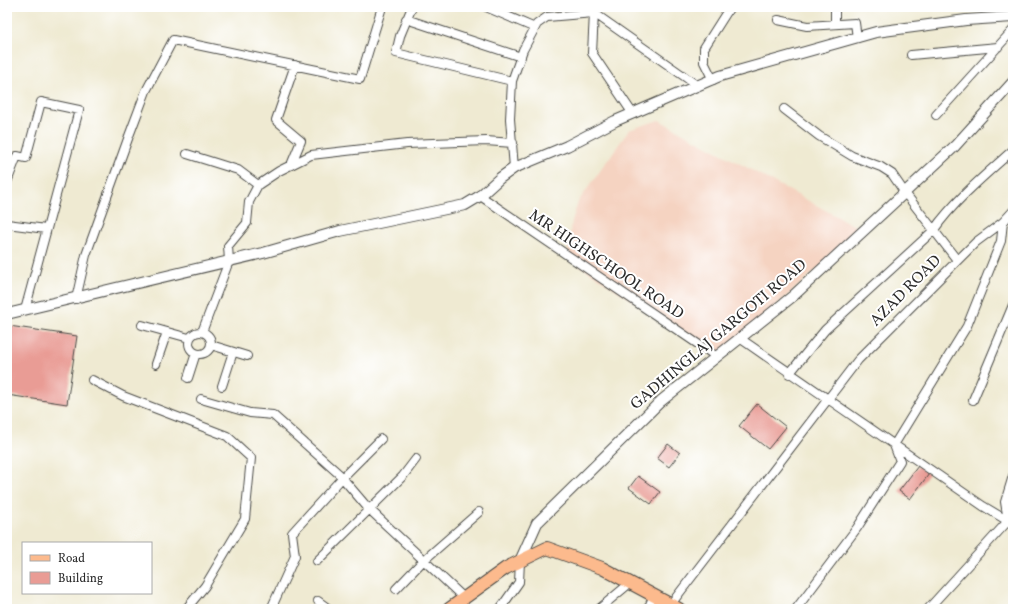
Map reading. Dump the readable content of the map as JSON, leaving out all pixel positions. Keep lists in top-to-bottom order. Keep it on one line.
{"streets":{"street":["MR HIGHSCHOOL ROAD","AZAD ROAD","GADHINGLAJ GARGOTI ROAD"]},"crossings":[["MR HIGHSCHOOL ROAD","GADHINGLAJ GARGOTI ROAD"]],"legend":["Road","Building"]}
